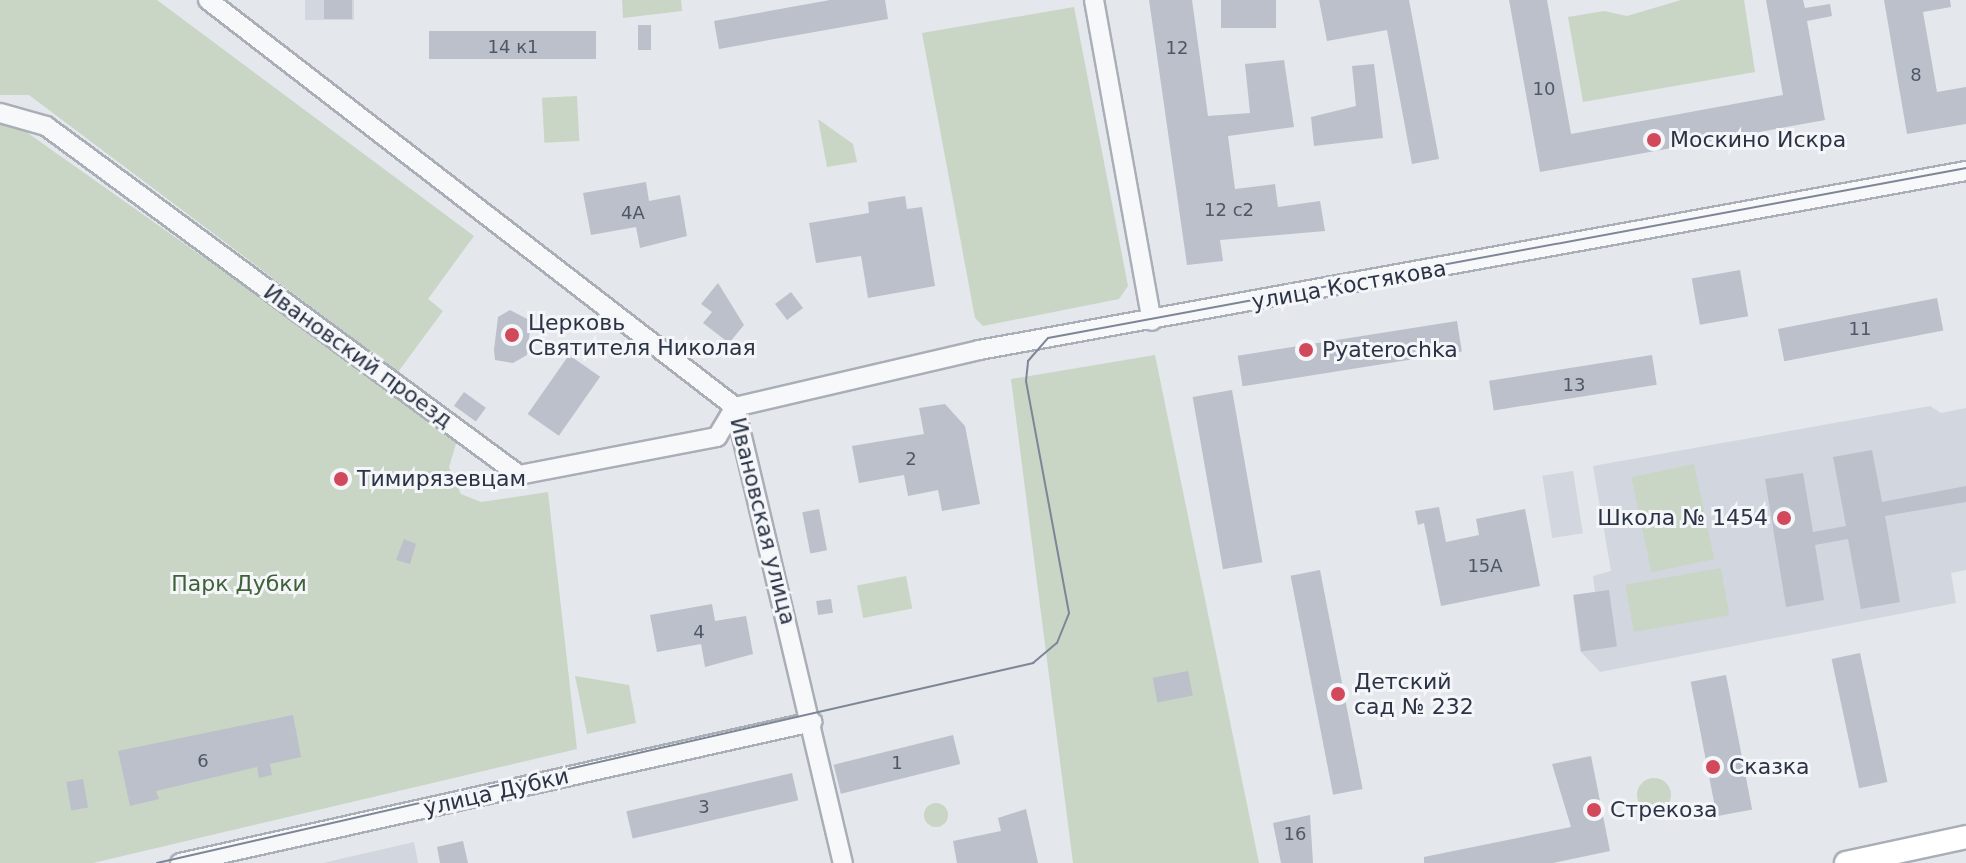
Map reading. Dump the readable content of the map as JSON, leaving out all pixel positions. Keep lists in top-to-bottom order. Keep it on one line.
{"streets":{"street":["улица Костякова","Ивановский проезд","Ивановская улица","улица Дубки"]},"crossings":[["улица Костякова","Ивановский проезд"],["улица Костякова","Ивановская улица"],["Ивановский проезд","Ивановская улица"],["Ивановская улица","улица Дубки"]],"parks":["Парк Дубки"],"places":["Москино Искра","Церковь Святителя Николая","Pyaterochka","Тимирязевцам","Школа № 1454","Детский сад № 232","Сказка","Стрекоза"],"house_numbers":["14 к1","12","8","10","12 с2","4А","11","13","2","15А","4","6","1","3","16"]}
